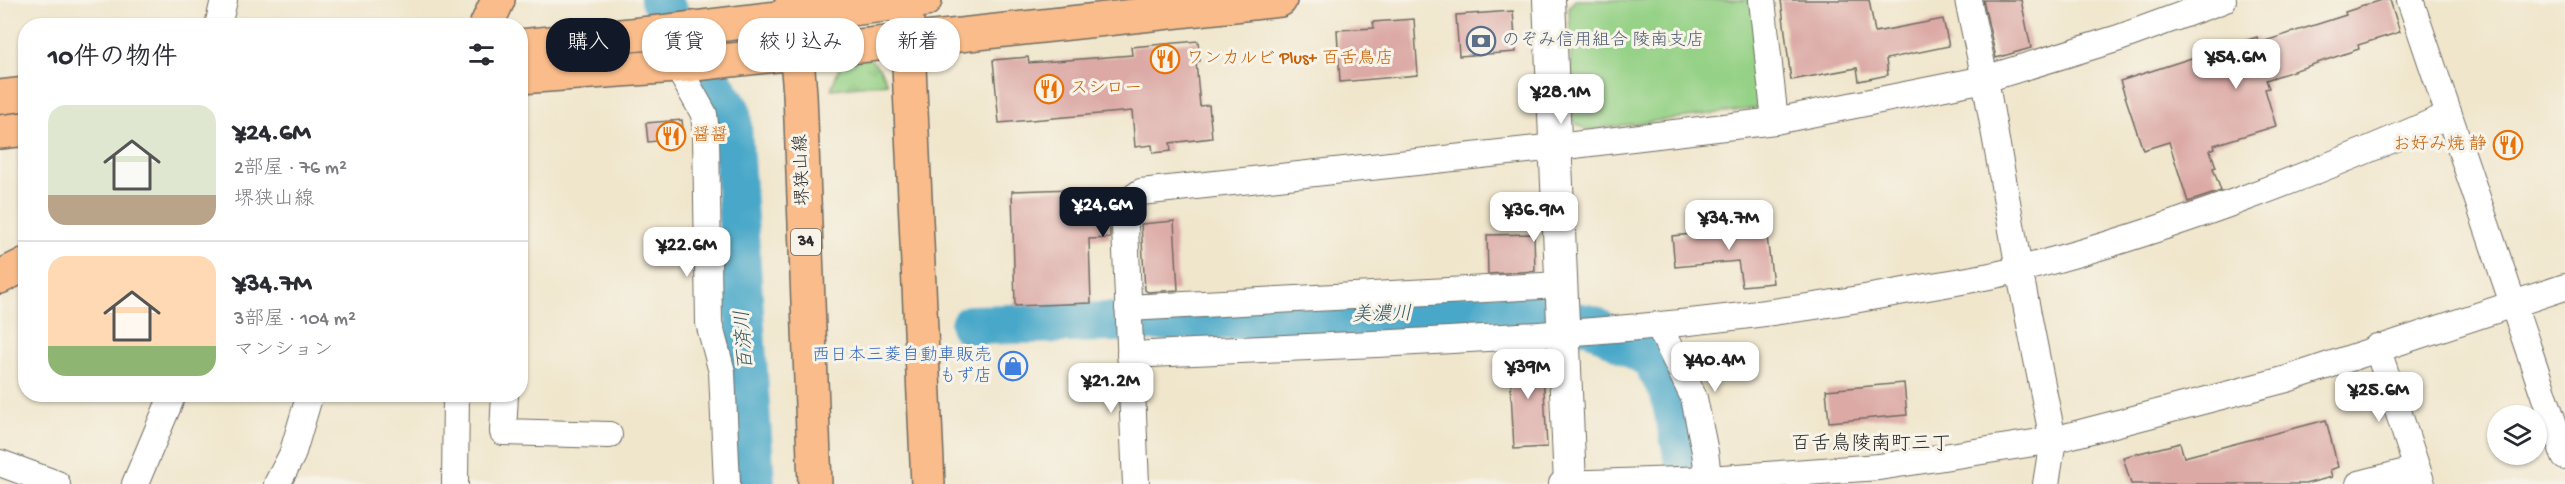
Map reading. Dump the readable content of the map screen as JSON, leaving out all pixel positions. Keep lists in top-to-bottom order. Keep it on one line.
{"streets":{"main road":["堺狭山線","34"]},"districts":["百舌鳥陵南町三丁"],"water":["美濃川","百済川"],"places":{"bank":["のぞみ信用組合 陵南支店"],"restaurant":["ワンカルビ Plus+ 百舌鳥店","スシロー","醤醤","お好み焼 静"],"shop":["西日本三菱自動車販売 もず店"]},"page":{"chip":["購入","賃貸","絞り込み","新着"],"heading":"10件の物件","price":["¥54.6M","¥28.1M","¥24.6M","¥36.9M","¥34.7M","¥22.6M","¥40.4M","¥39M","¥21.2M","¥25.6M"],"list":[{"name":"¥24.6M","note":"2部屋 · 76 m² · 堺狭山線"},{"name":"¥34.7M","note":"3部屋 · 104 m² · マンション"}]}}
